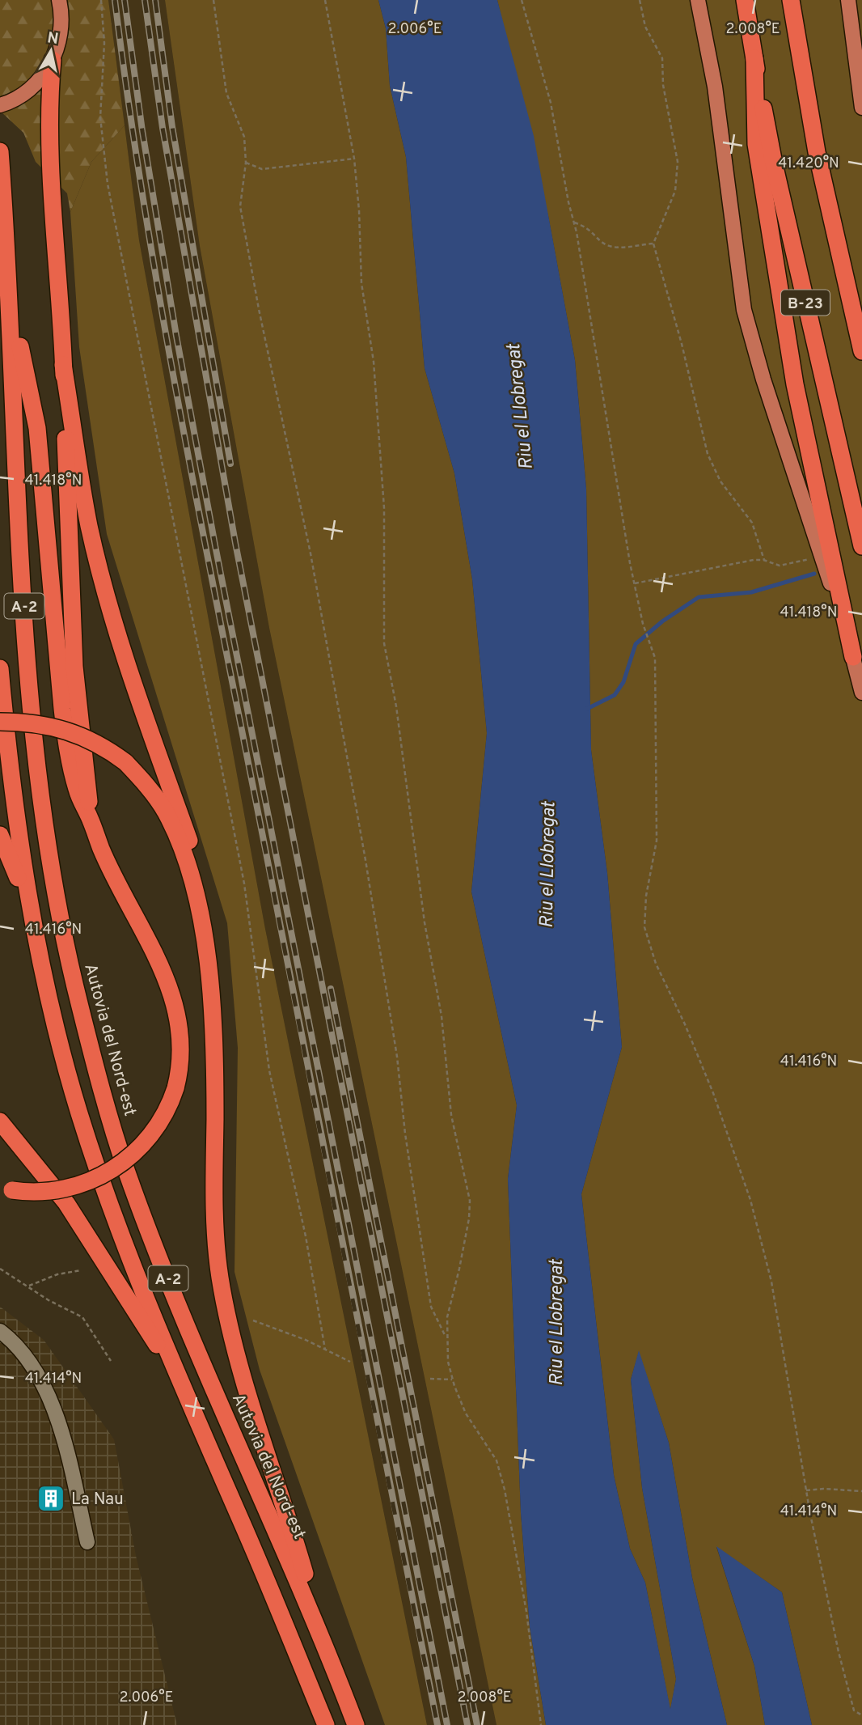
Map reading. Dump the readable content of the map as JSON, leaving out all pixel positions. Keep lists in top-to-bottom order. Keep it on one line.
{"streets":{"highway":["B-23","A-2","Autovia del Nord-est"]},"water":["Riu el Llobregat"],"places":{"building":["La Nau"]},"north":"top","coordinates":["2.006°E","2.008°E","41.420°N","41.418°N","41.416°N","41.414°N"]}
